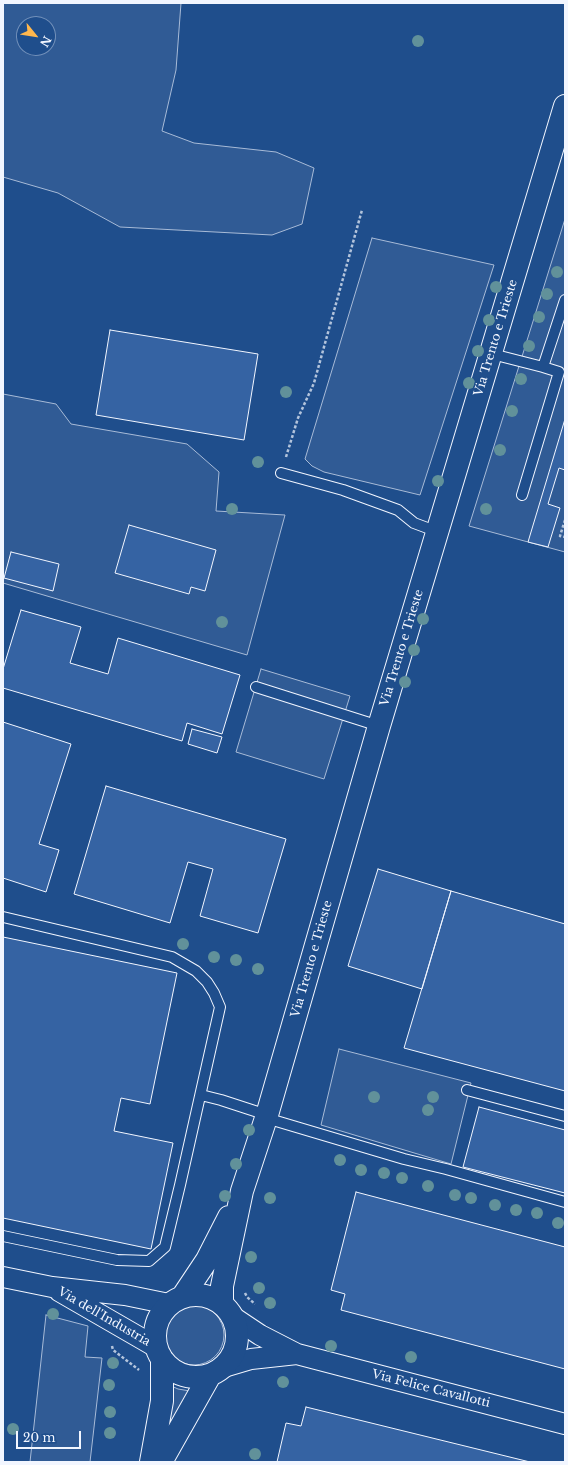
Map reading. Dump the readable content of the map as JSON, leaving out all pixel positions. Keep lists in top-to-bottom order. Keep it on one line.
{"streets":{"street":["Via Trento e Trieste","Via dell'Industria","Via Felice Cavallotti"]},"crossings":[["Via Trento e Trieste","Via dell'Industria"],["Via Trento e Trieste","Via Felice Cavallotti"],["Via dell'Industria","Via Felice Cavallotti"]],"scale_bar":"20 m","north":"bottom right"}
